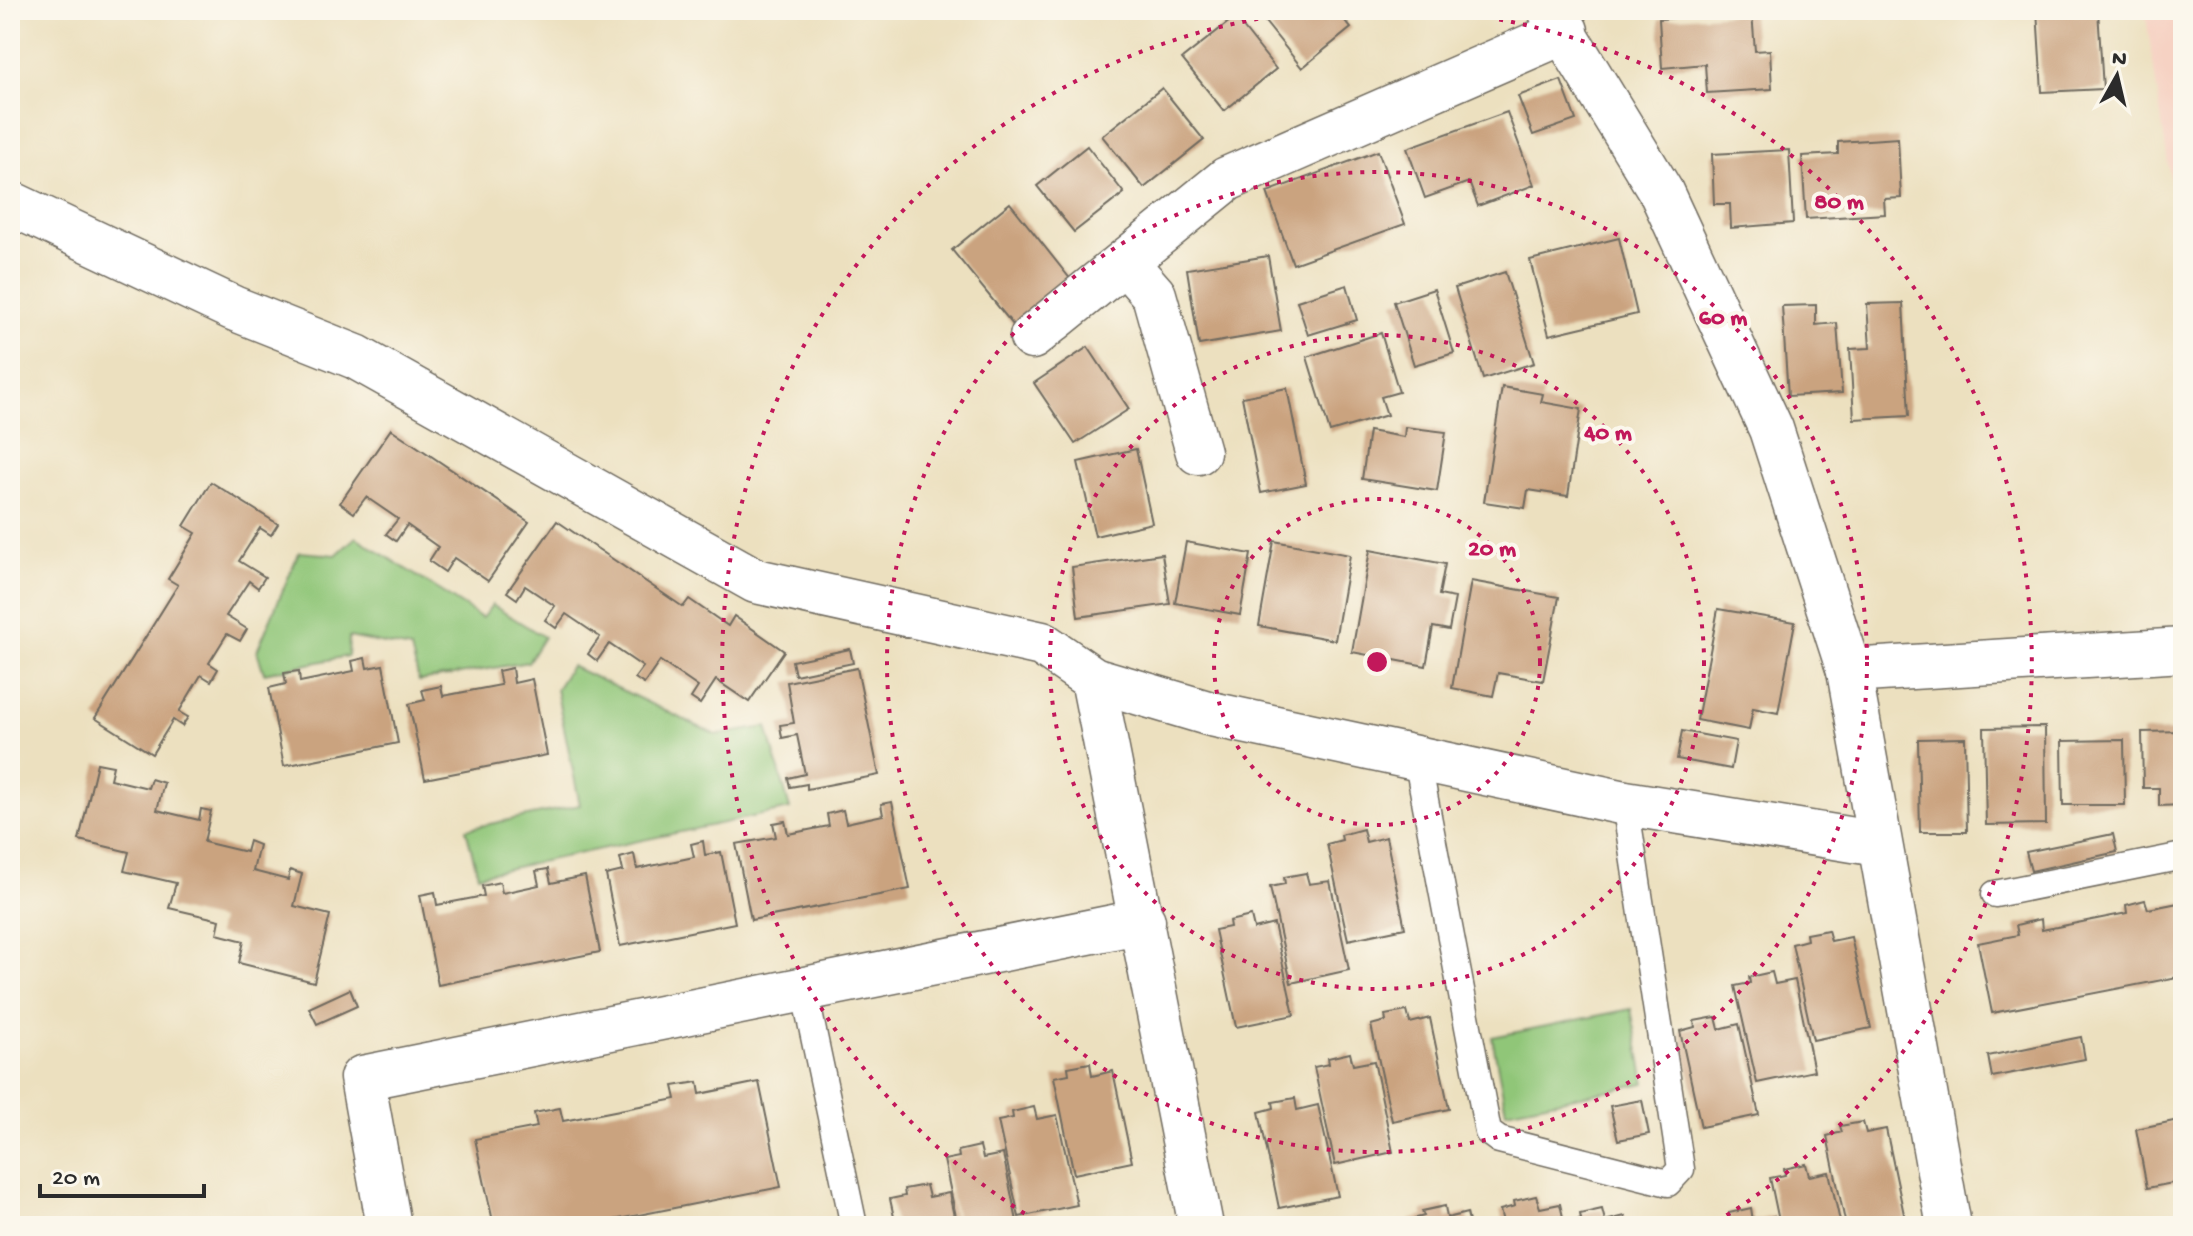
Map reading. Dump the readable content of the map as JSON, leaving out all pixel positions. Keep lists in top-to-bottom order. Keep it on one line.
{"scale_bar":"20 m","north":"top","rings":["80 m","60 m","40 m","20 m"]}
